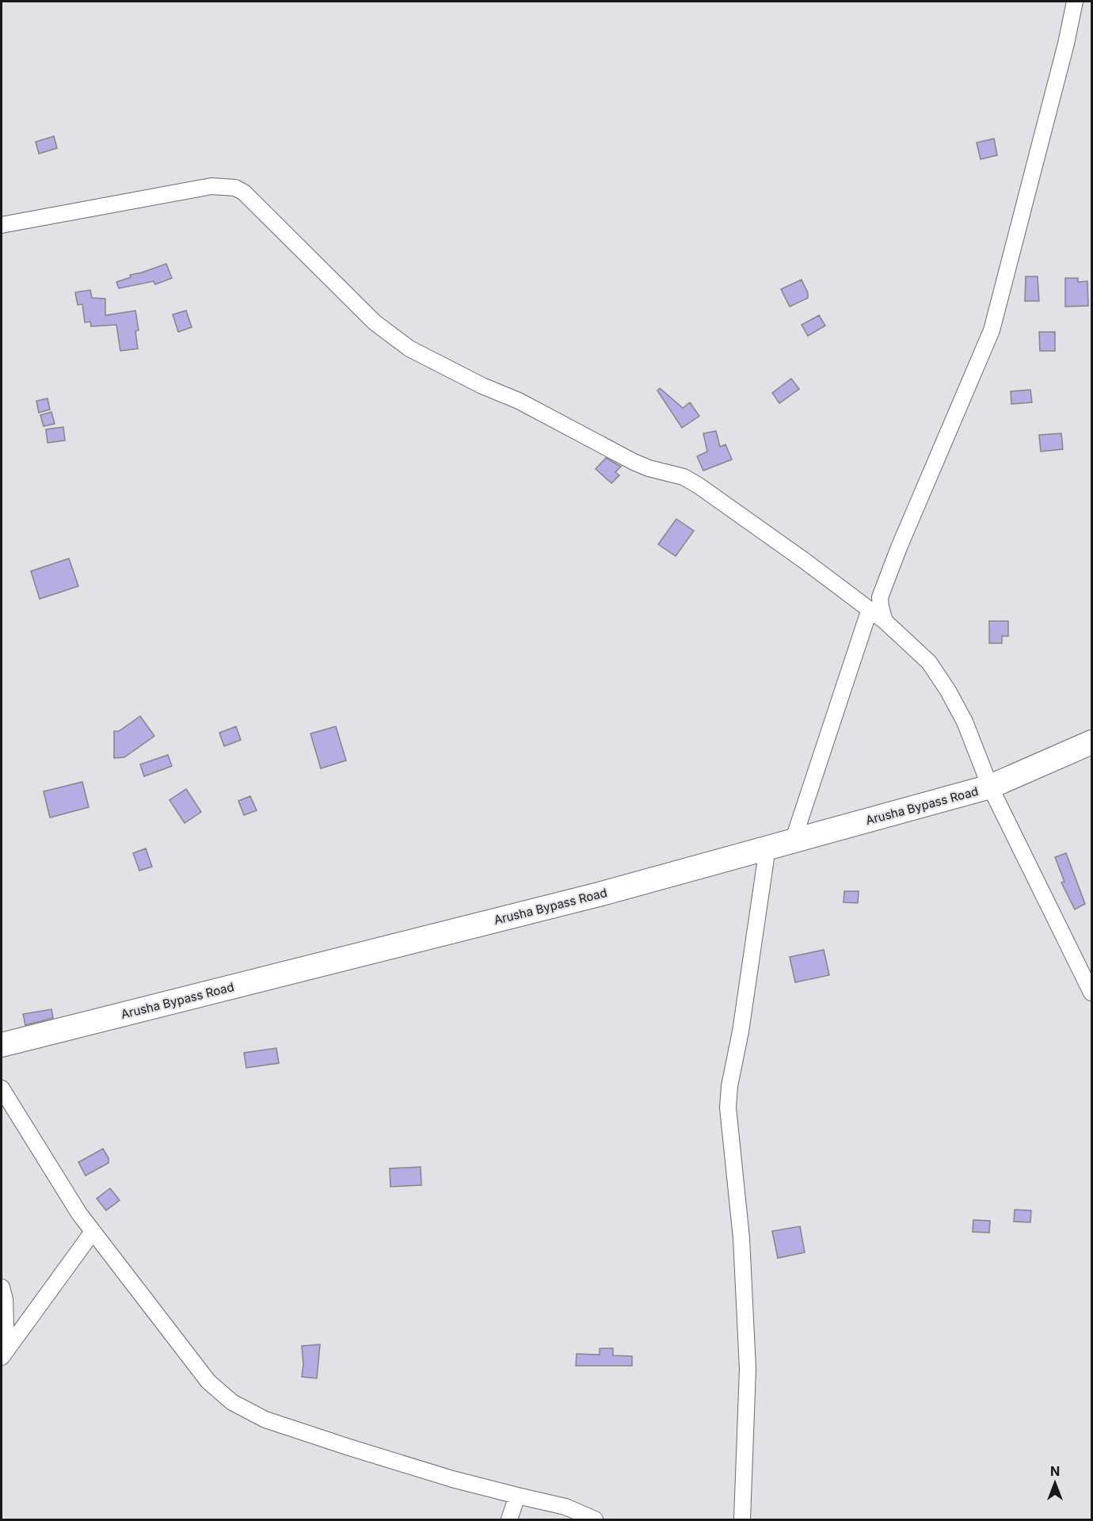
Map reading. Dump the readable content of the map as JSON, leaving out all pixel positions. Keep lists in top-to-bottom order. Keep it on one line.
{"streets":{"main road":["Arusha Bypass Road"]},"north":"top"}
